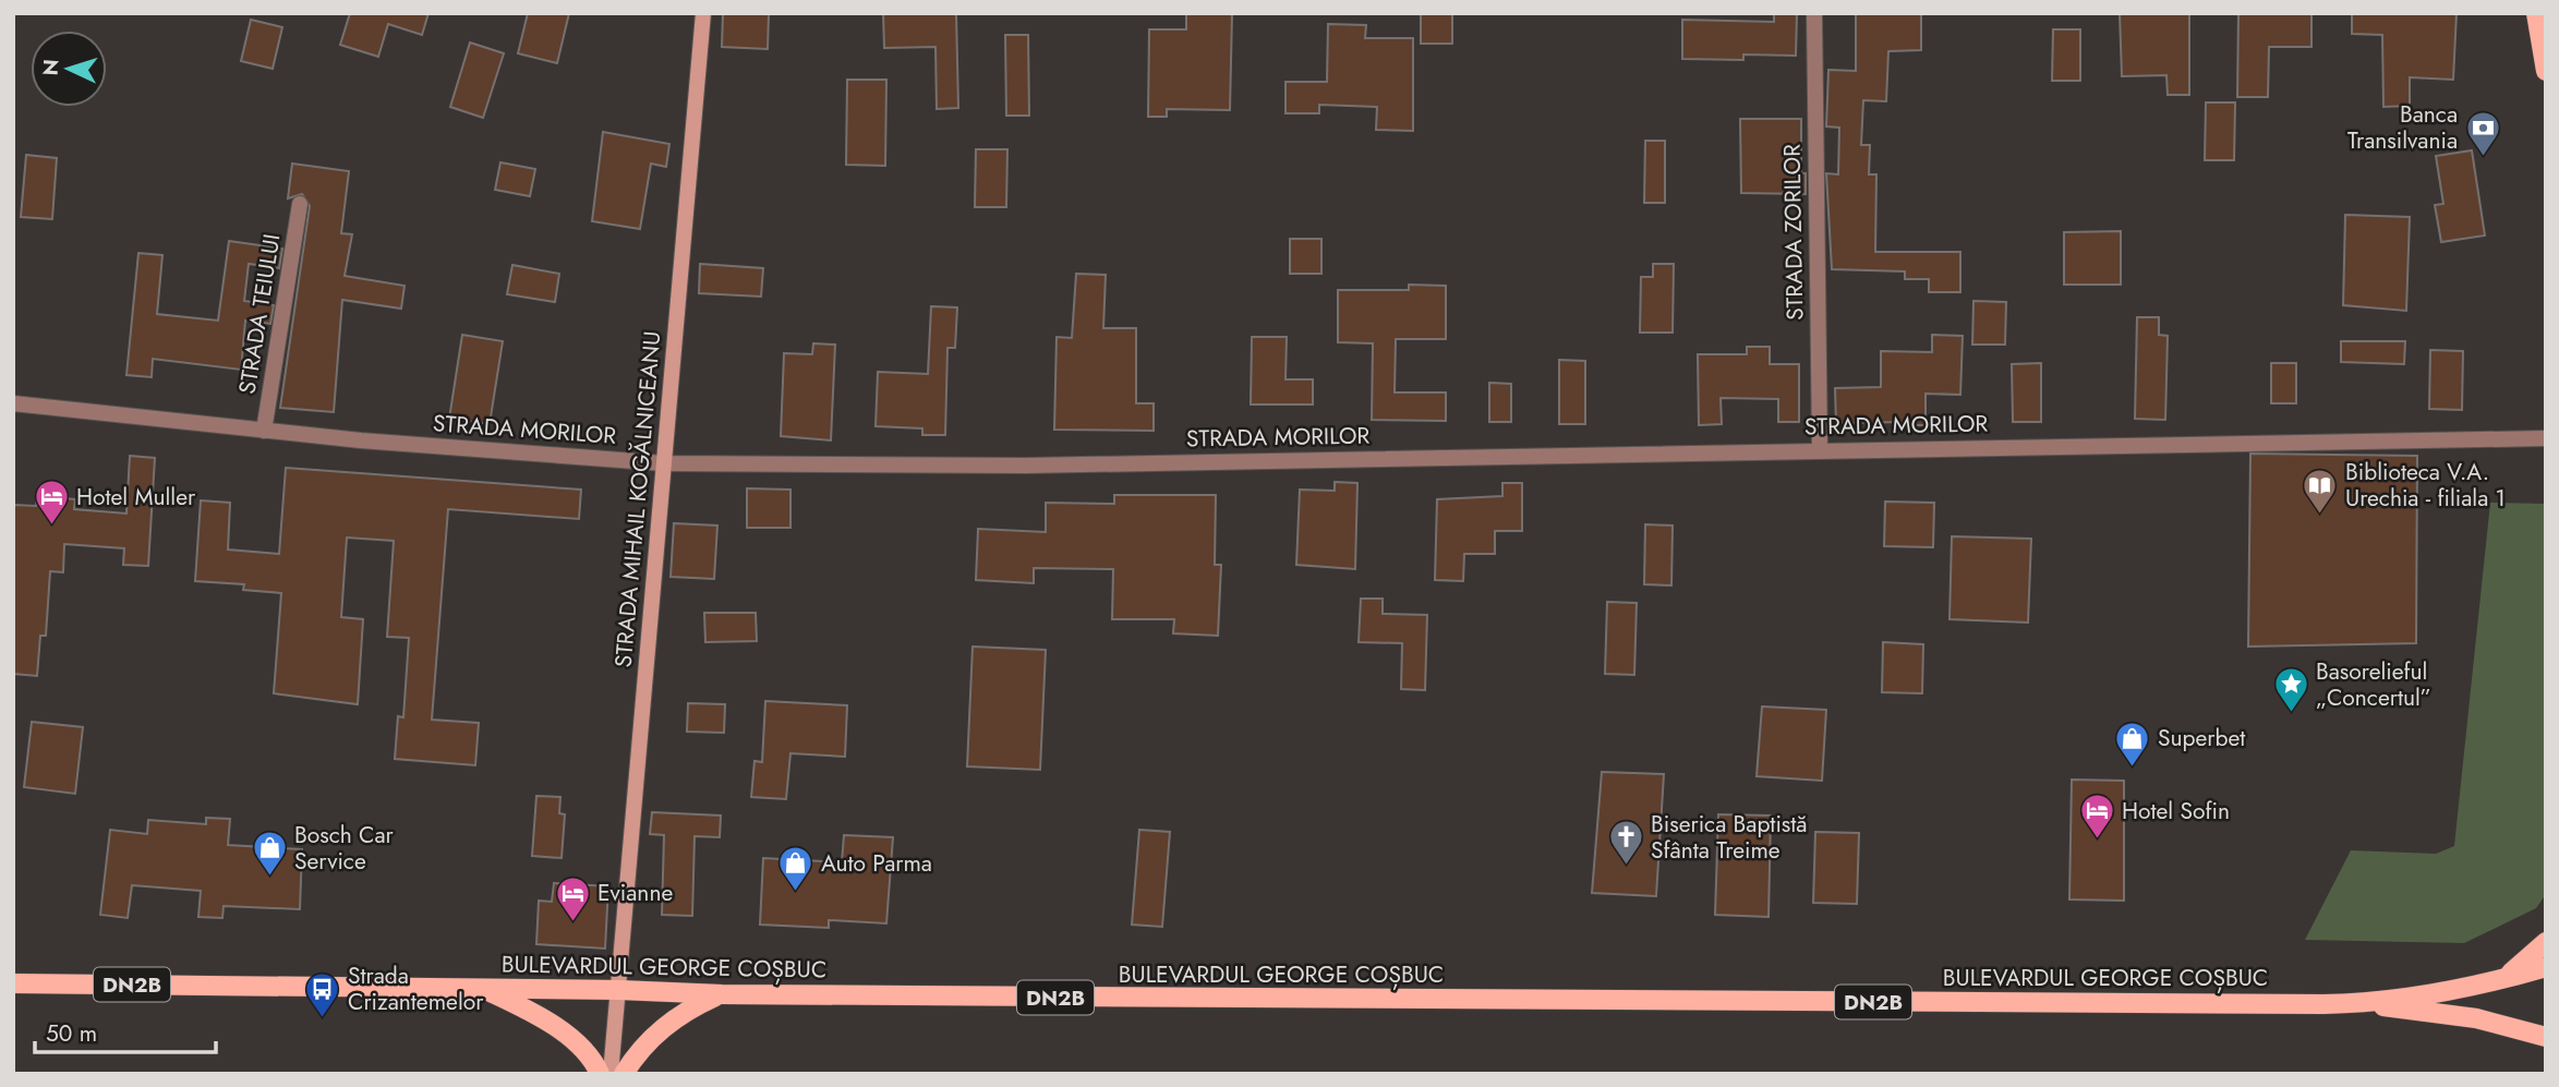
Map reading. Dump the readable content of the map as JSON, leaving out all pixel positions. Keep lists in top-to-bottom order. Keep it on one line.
{"streets":{"main road":["BULEVARDUL GEORGE COȘBUC","DN2B"],"street":["STRADA ZORILOR","STRADA TEIULUI","STRADA MORILOR","STRADA MIHAIL KOGĂLNICEANU"]},"crossings":[["STRADA ZORILOR","STRADA MORILOR"],["STRADA TEIULUI","STRADA MORILOR"],["STRADA MORILOR","STRADA MIHAIL KOGĂLNICEANU"],["STRADA MIHAIL KOGĂLNICEANU","BULEVARDUL GEORGE COȘBUC"],["BULEVARDUL GEORGE COȘBUC","DN2B"]],"places":{"bank":["Banca Transilvania"],"library":["Biblioteca V.A. Urechia - filiala 1"],"hotel":["Hotel Muller","Hotel Sofin","Evianne"],"place":["Basorelieful „Concertul”"],"shop":["Superbet","Bosch Car Service","Auto Parma"],"church":["Biserica Baptistă Sfânta Treime"],"bus stop":["Strada Crizantemelor"]},"scale_bar":"50 m","north":"left"}
